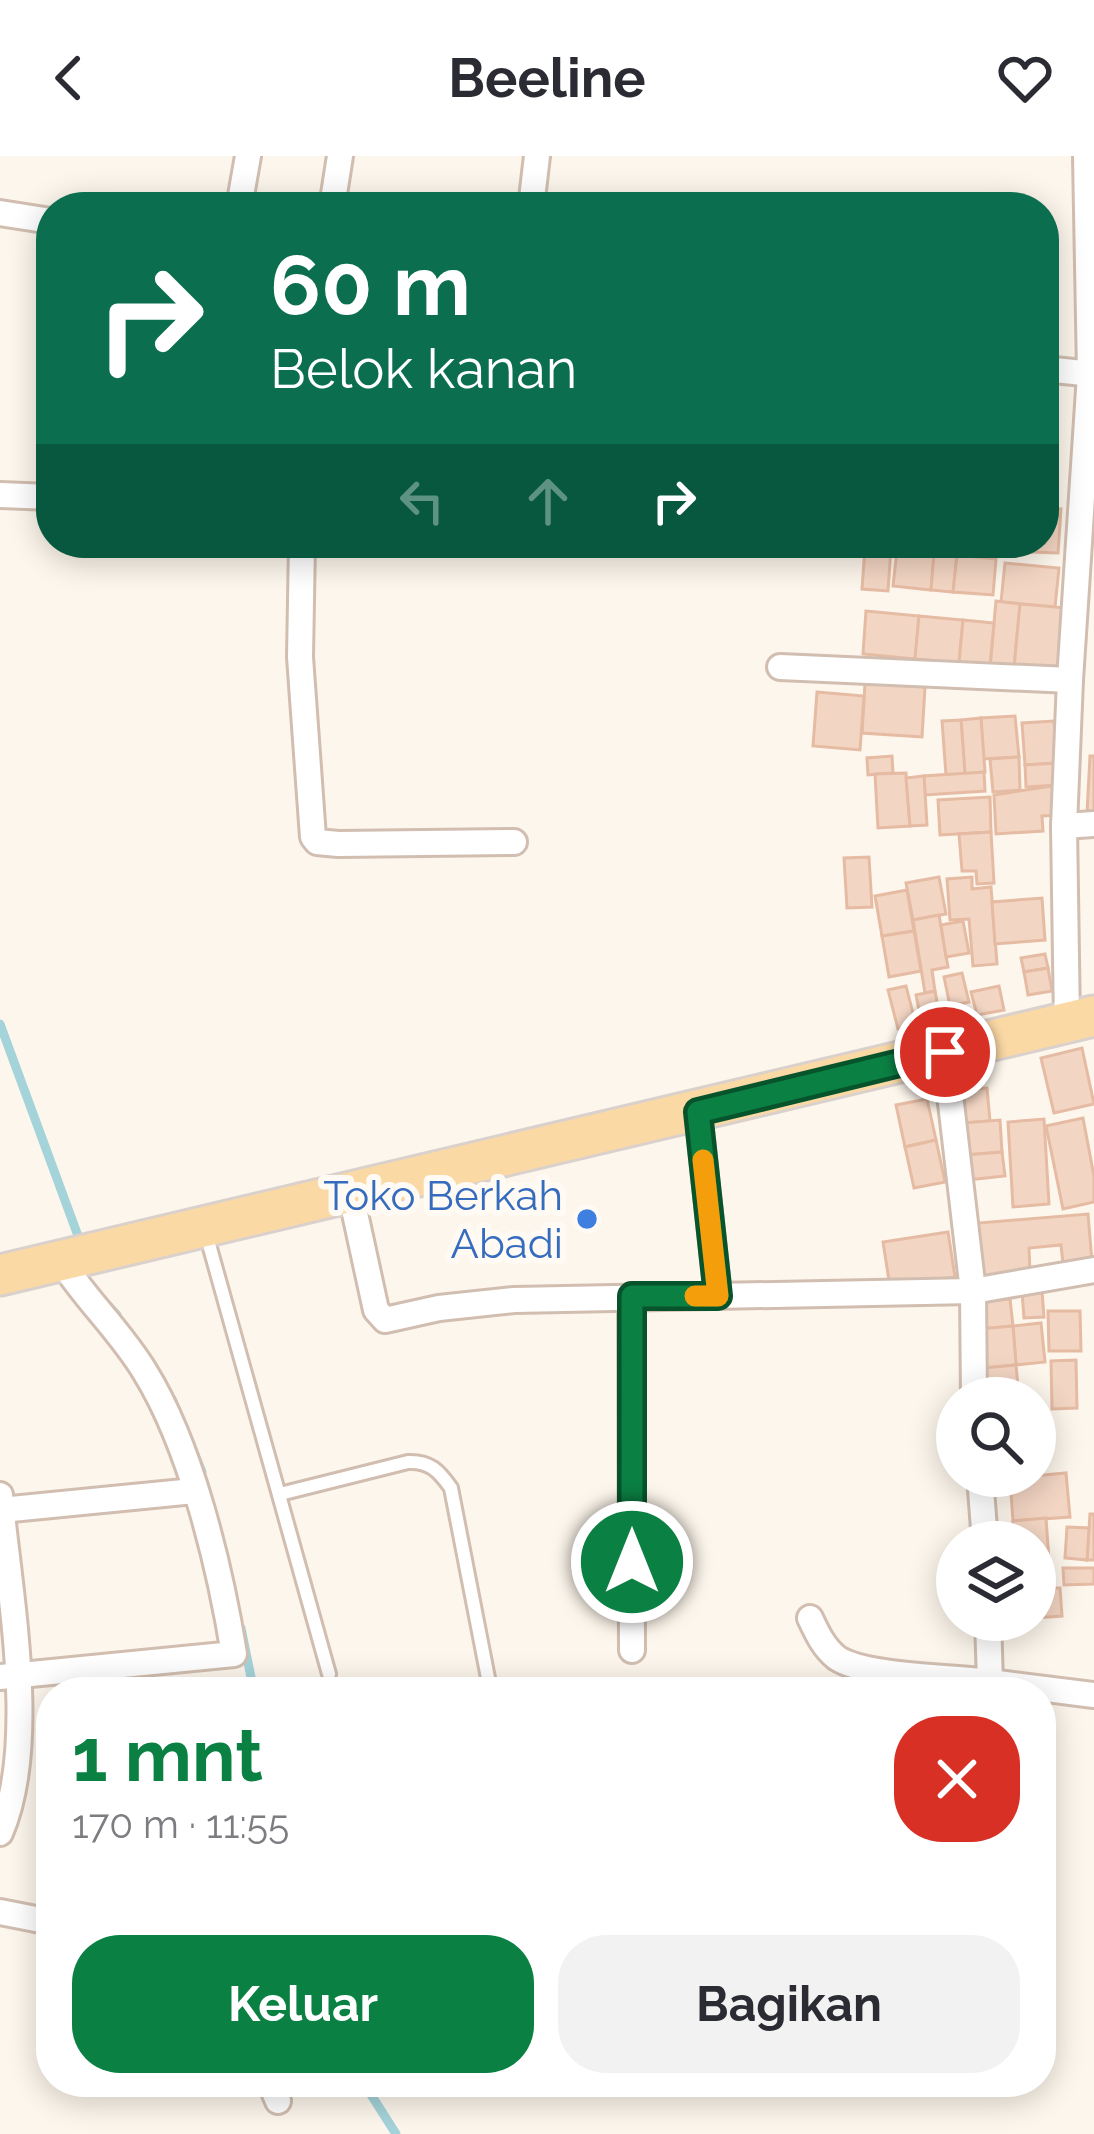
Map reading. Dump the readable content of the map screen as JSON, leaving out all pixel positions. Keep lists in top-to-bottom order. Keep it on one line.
{"places":["Toko Berkah Abadi"],"page":{"header":"Beeline","turn":["60 m","Belok kanan"],"heading":["1 mnt","170 m · 11:55"],"buttons":["Keluar","Bagikan"]}}
